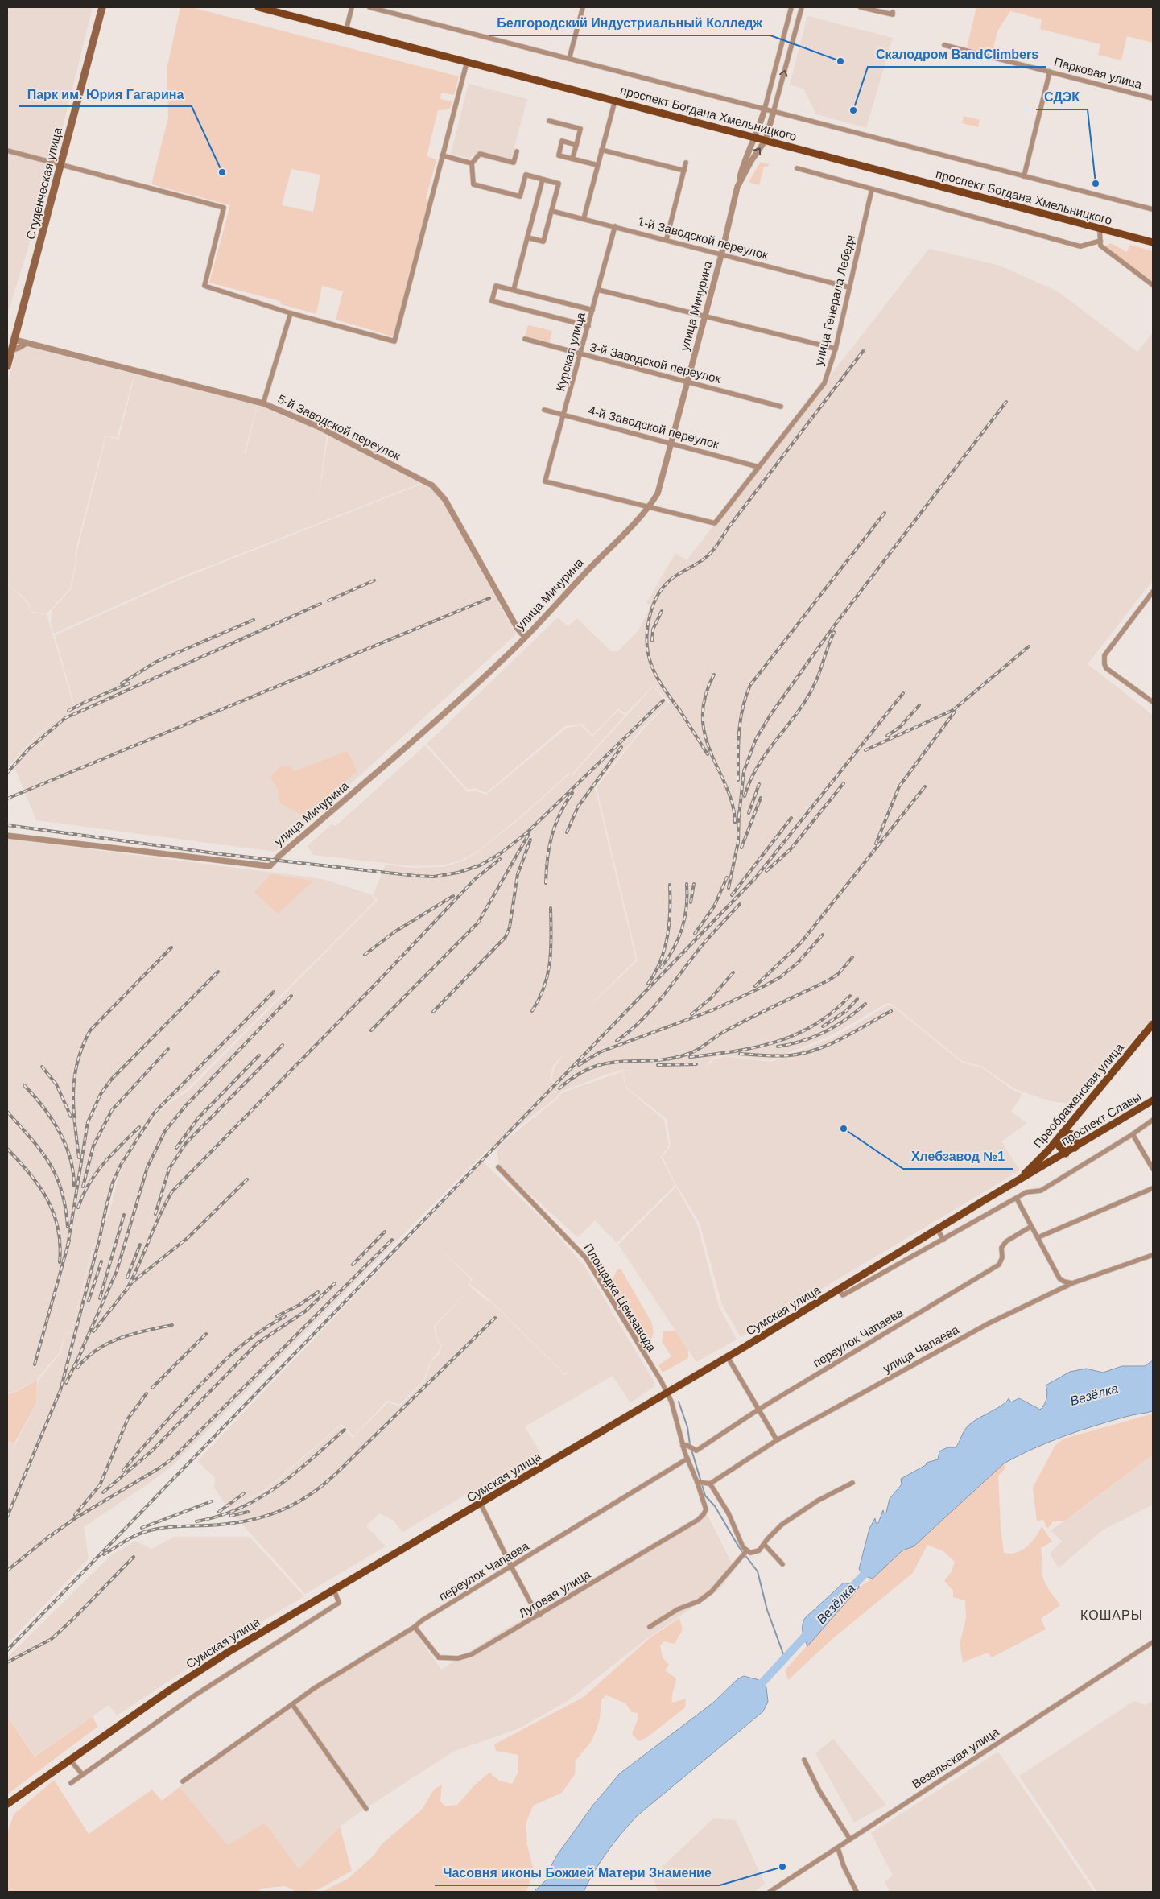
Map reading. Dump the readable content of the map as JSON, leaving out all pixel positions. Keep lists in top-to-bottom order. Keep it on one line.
{"streets":{"main road":["проспект Богдана Хмельницкого","Студенческая улица","Преображенская улица","проспект Славы","Сумская улица"],"street":["Парковая улица","1-й Заводской переулок","улица Генерала Лебедя","улица Мичурина","Курская улица","3-й Заводской переулок","5-й Заводской переулок","4-й Заводской переулок","Площадка Цемзавода","переулок Чапаева","улица Чапаева","Луговая улица","Везельская улица"]},"crossings":[["проспект Богдана Хмельницкого","улица Мичурина"],["Студенческая улица","5-й Заводской переулок"],["1-й Заводской переулок","улица Генерала Лебедя"],["1-й Заводской переулок","улица Мичурина"],["1-й Заводской переулок","Курская улица"],["улица Генерала Лебедя","улица Мичурина"],["улица Генерала Лебедя","Курская улица"],["улица Генерала Лебедя","4-й Заводской переулок"],["улица Мичурина","Курская улица"],["улица Мичурина","3-й Заводской переулок"],["улица Мичурина","5-й Заводской переулок"],["улица Мичурина","4-й Заводской переулок"],["Курская улица","3-й Заводской переулок"],["Курская улица","4-й Заводской переулок"],["Преображенская улица","проспект Славы"],["Преображенская улица","Сумская улица"],["проспект Славы","Сумская улица"],["Площадка Цемзавода","Сумская улица"],["Площадка Цемзавода","переулок Чапаева"],["Площадка Цемзавода","Луговая улица"],["переулок Чапаева","Луговая улица"]],"districts":["КОШАРЫ"],"water":["Везёлка"],"places":["Белгородский Индустриальный Колледж","Cкалодром BandClimbers","Парк им. Юрия Гагарина","СДЭК","Хлебзавод №1","Часовня иконы Божией Матери Знамение"]}
